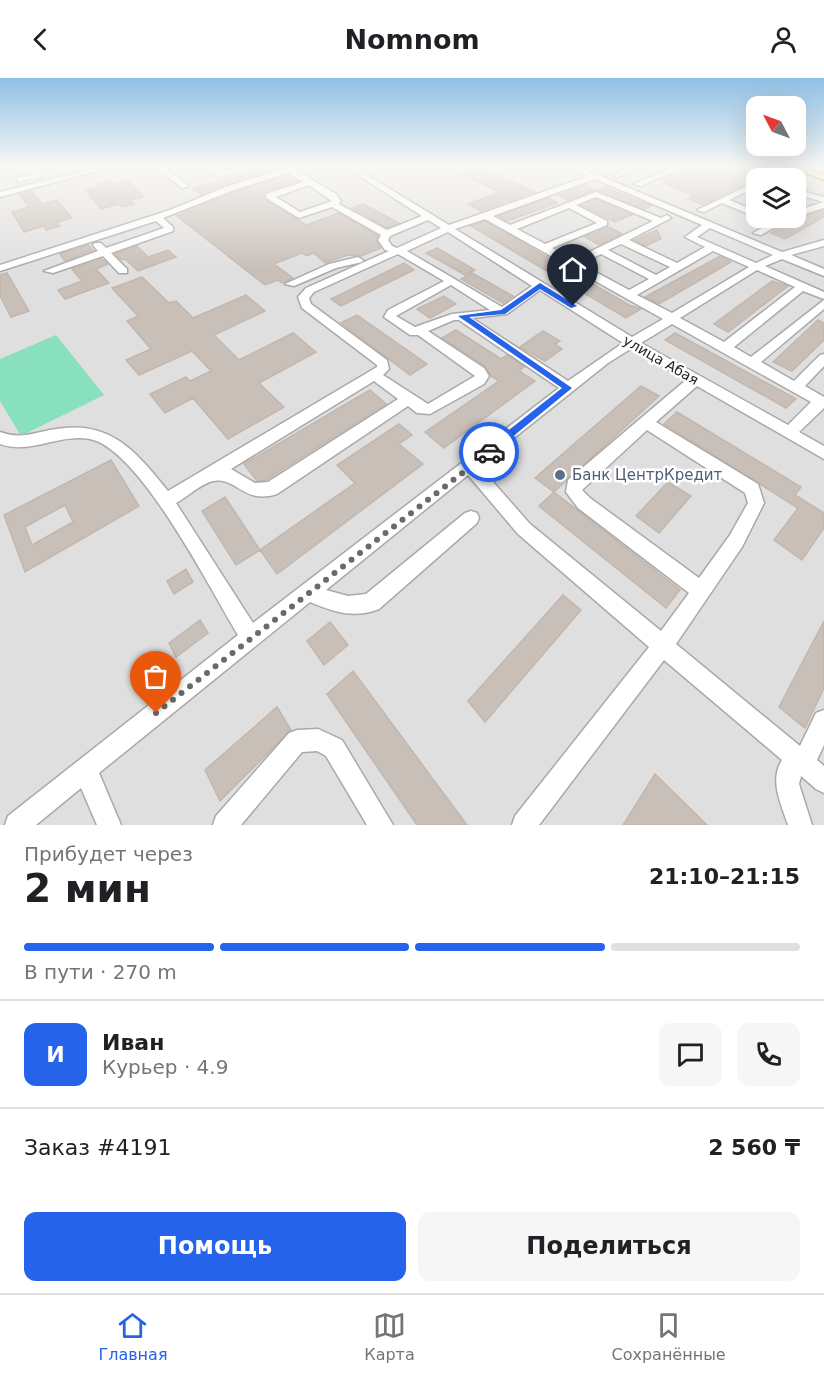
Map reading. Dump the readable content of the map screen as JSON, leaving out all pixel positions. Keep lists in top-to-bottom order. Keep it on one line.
{"streets":{"street":["улица Абая"]},"places":["Банк ЦентрКредит"],"north":"top left","page":{"header":"Nomnom","heading":["2 мин","Прибудет через","21:10–21:15"],"panel":["Иван","Курьер · 4.9","Заказ #4191","2 560 ₸"],"bar":"В пути · 270 m","round":"И","buttons":["Помощь","Поделиться"],"tabs":["Главная","Карта","Сохранённые"]}}
